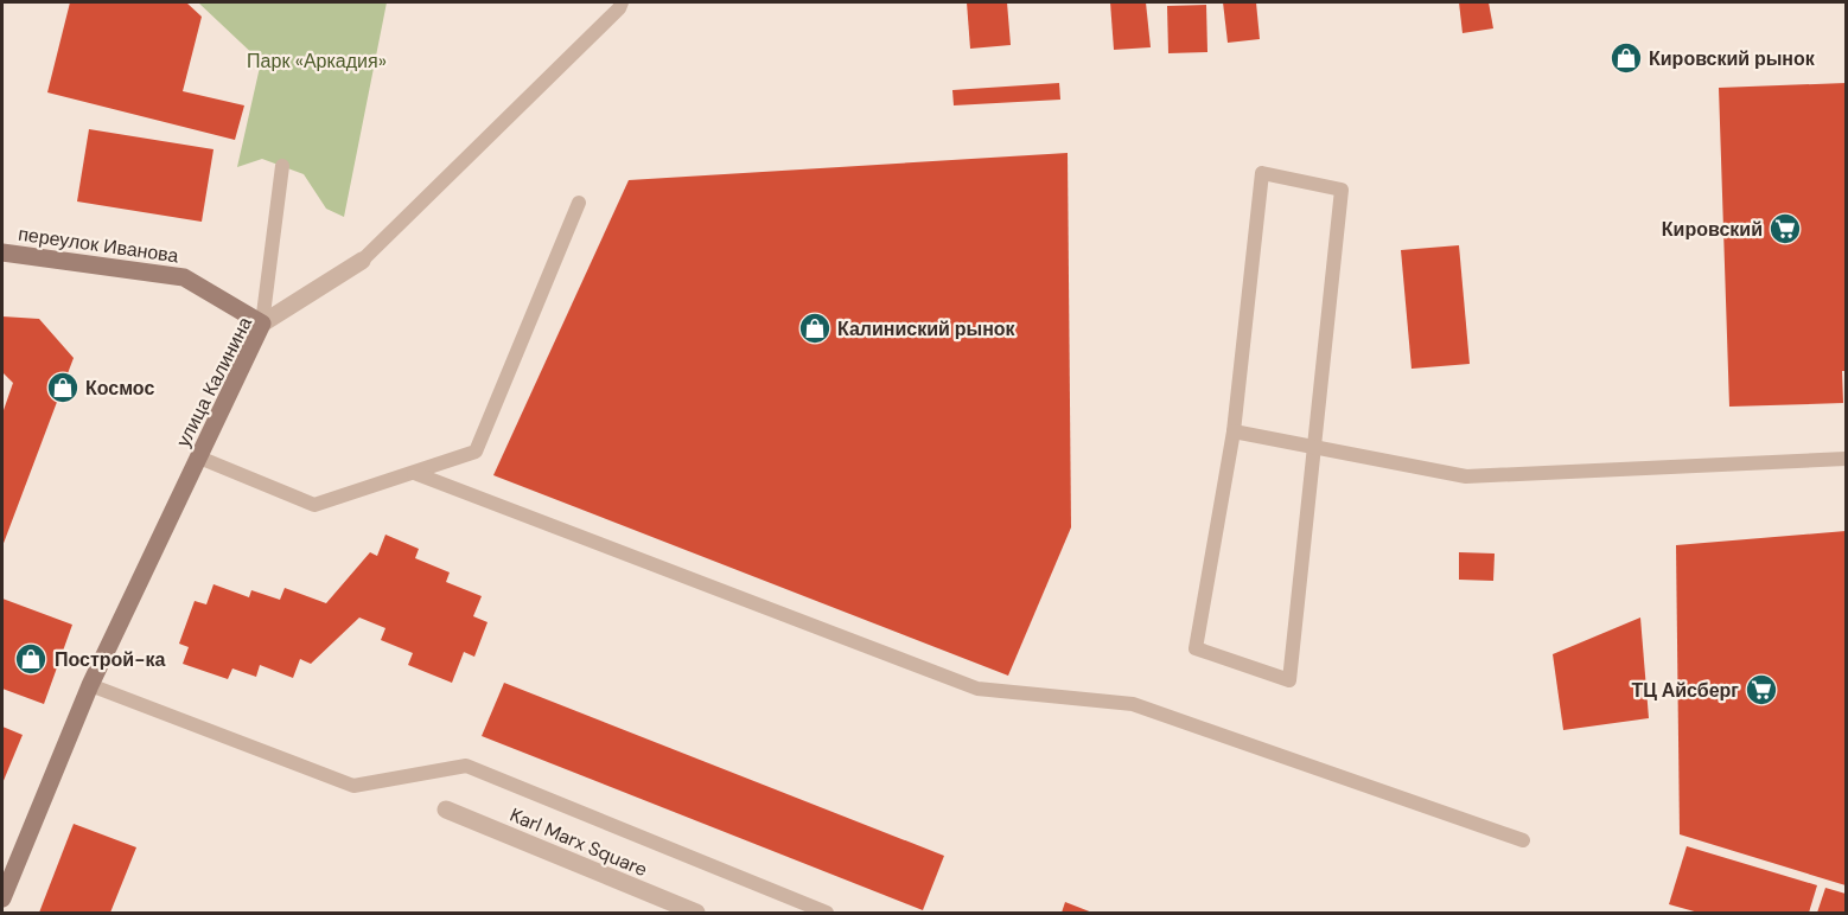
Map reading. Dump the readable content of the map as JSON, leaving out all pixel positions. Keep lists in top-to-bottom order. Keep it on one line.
{"streets":{"street":["переулок Иванова","улица Калинина","Karl Marx Square"]},"crossings":[["переулок Иванова","улица Калинина"]],"parks":["Парк «Аркадия»"],"places":{"shop":["Кировский рынок","Калиниский рынок","Космос","Построй-ка"],"supermarket":["Кировский","ТЦ Айсберг"]}}
